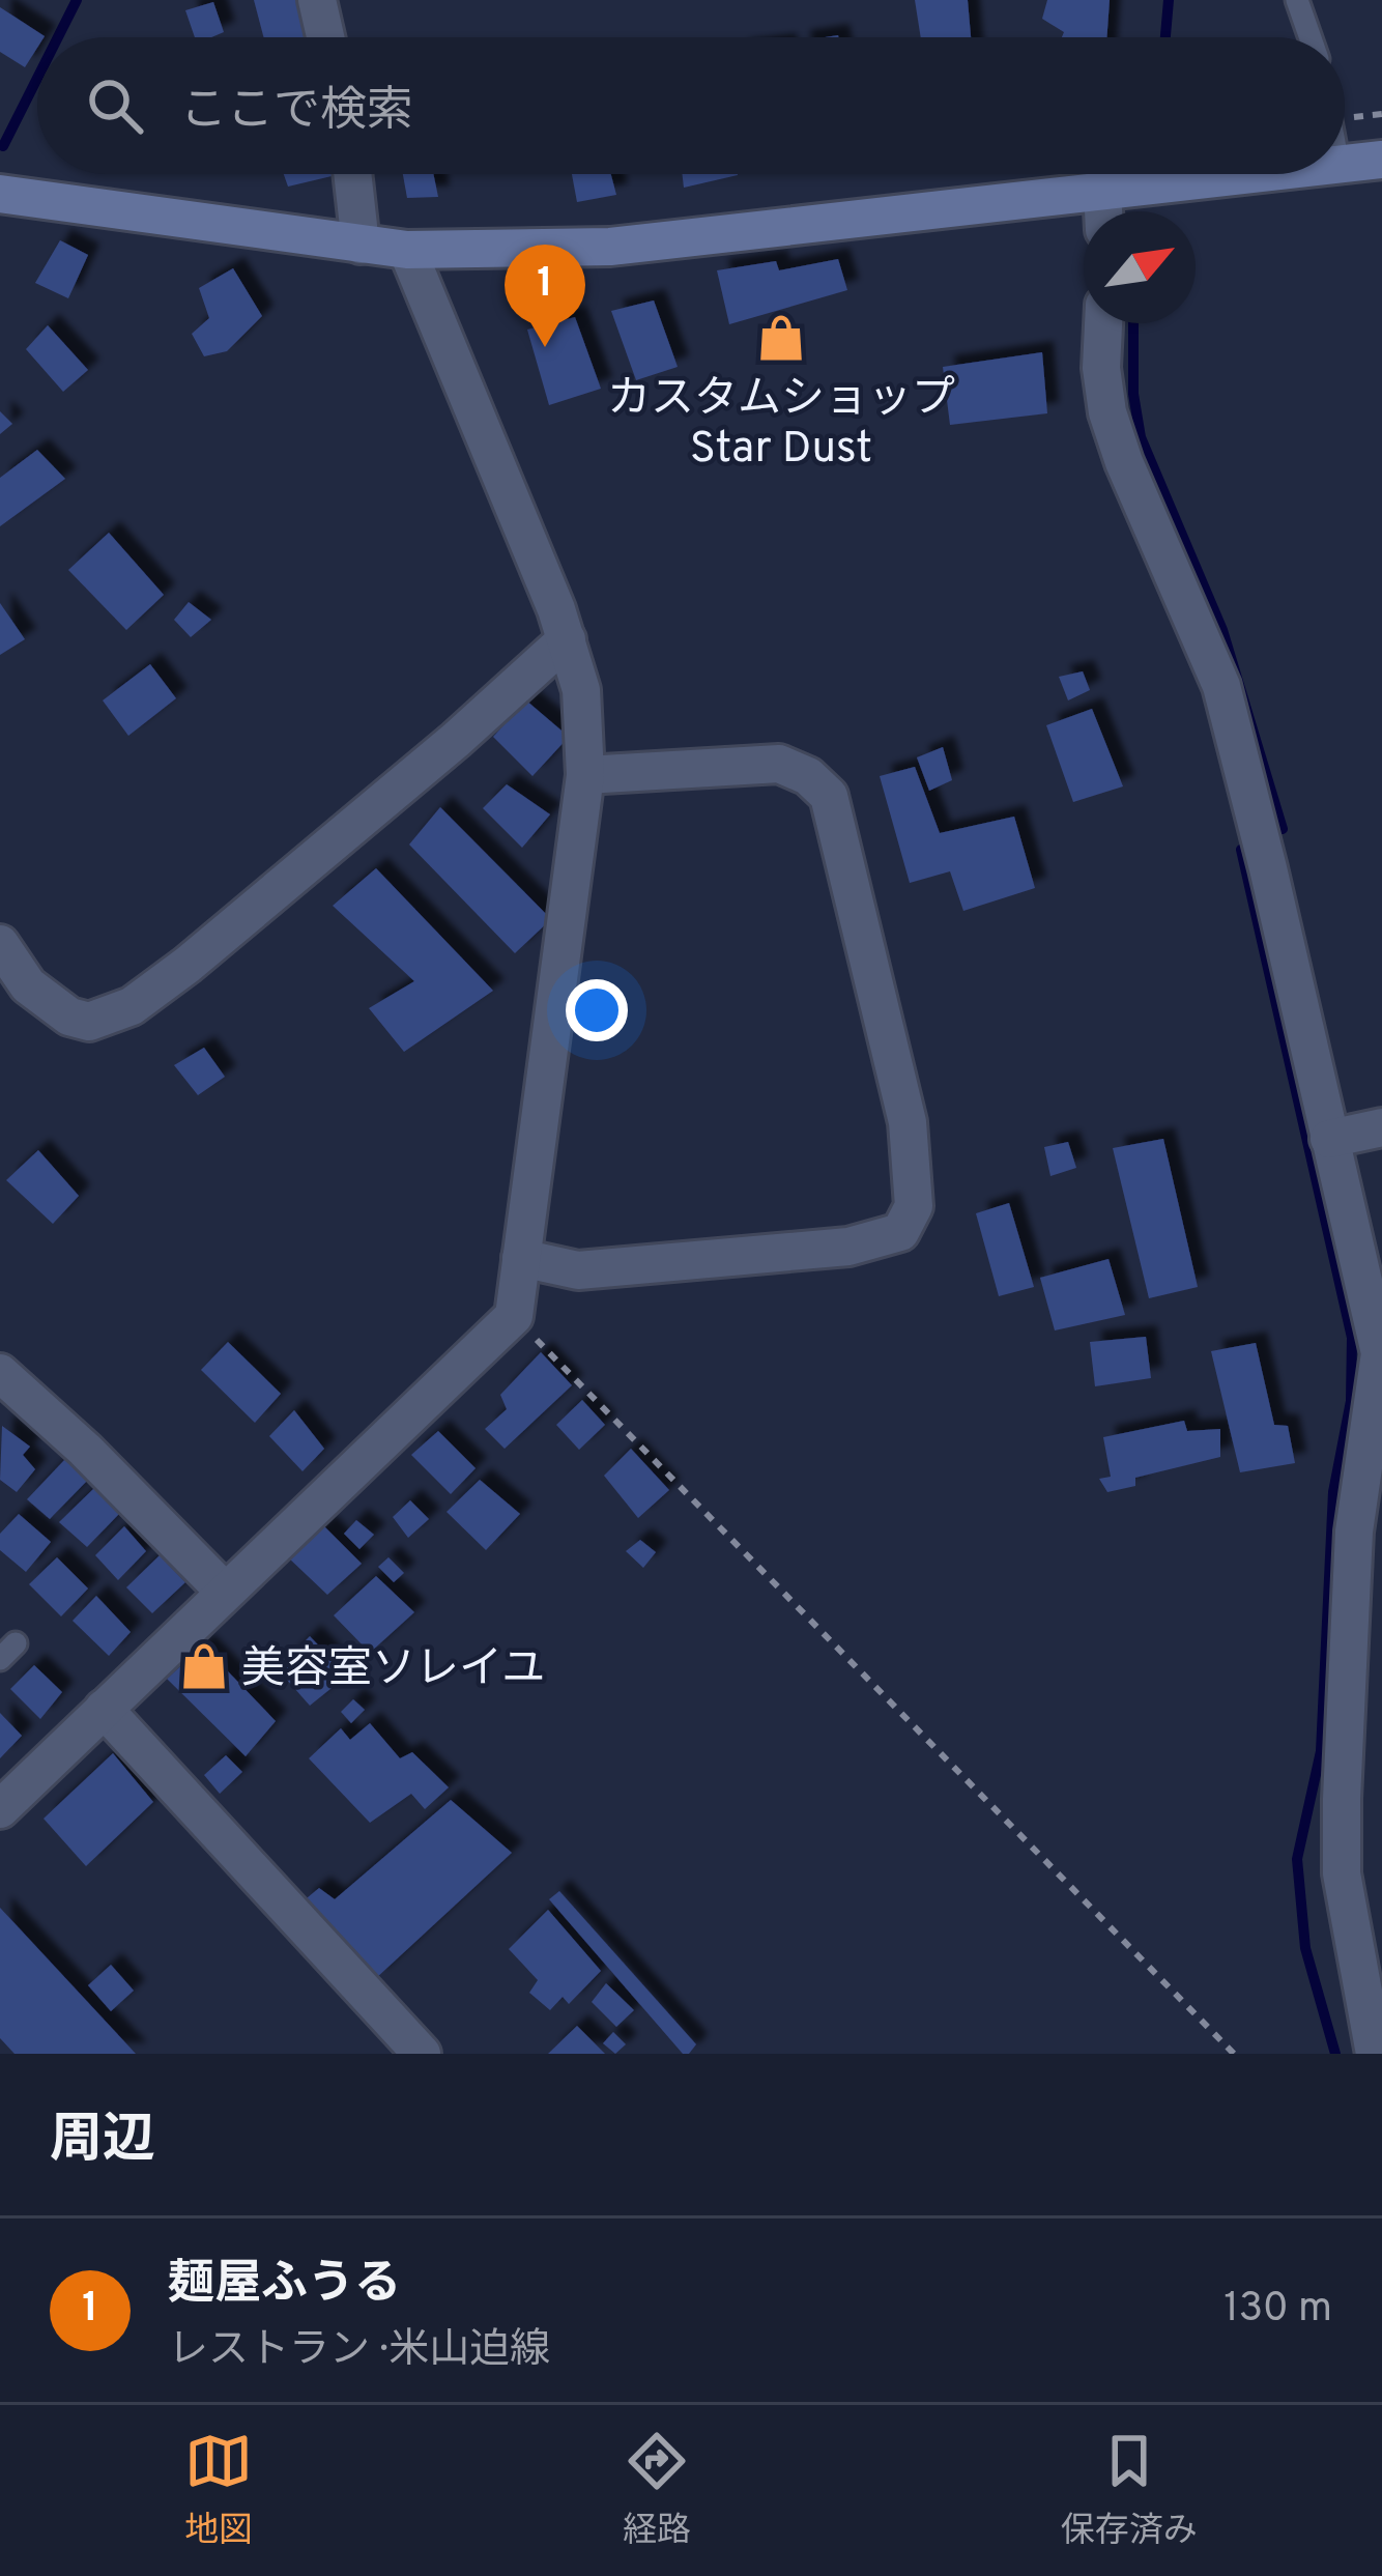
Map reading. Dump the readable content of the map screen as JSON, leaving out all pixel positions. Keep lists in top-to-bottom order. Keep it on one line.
{"places":{"shop":["カスタムショップ Star Dust","美容室ソレイユ"]},"north":"top right","page":{"search":"ここで検索","pins":"1","heading":"周辺","list":[{"mark":"1","name":"麺屋ふうる","note":"レストラン · 米山迫線","value":"130 m"}],"nav":["地図","経路","保存済み"]}}
